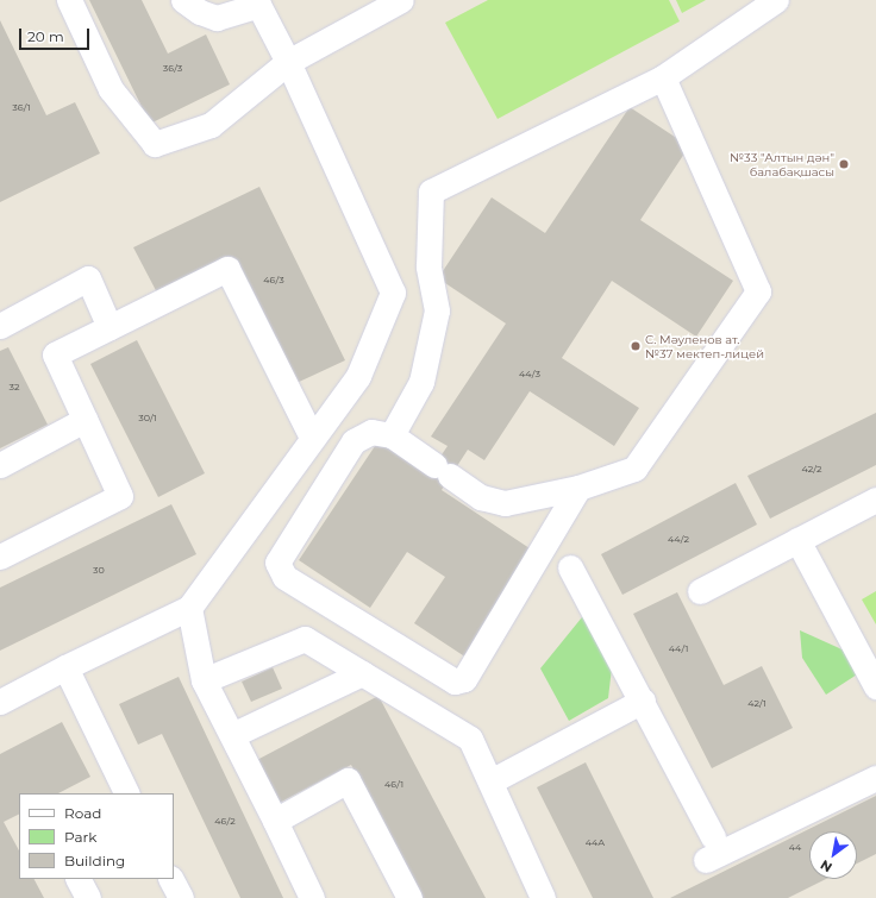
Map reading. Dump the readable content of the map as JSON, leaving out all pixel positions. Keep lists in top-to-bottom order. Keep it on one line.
{"places":["№33 \"Алтын дән\" балабақшасы","С. Мәуленов ат. №37 мектеп-лицей"],"house_numbers":["36/3","36/1","46/3","44/3","32","30/1","42/2","44/2","30","44/1","42/1","46/1","46/2","44А","44"],"legend":["Road","Park","Building"],"scale_bar":"20 m","north":"bottom left"}
